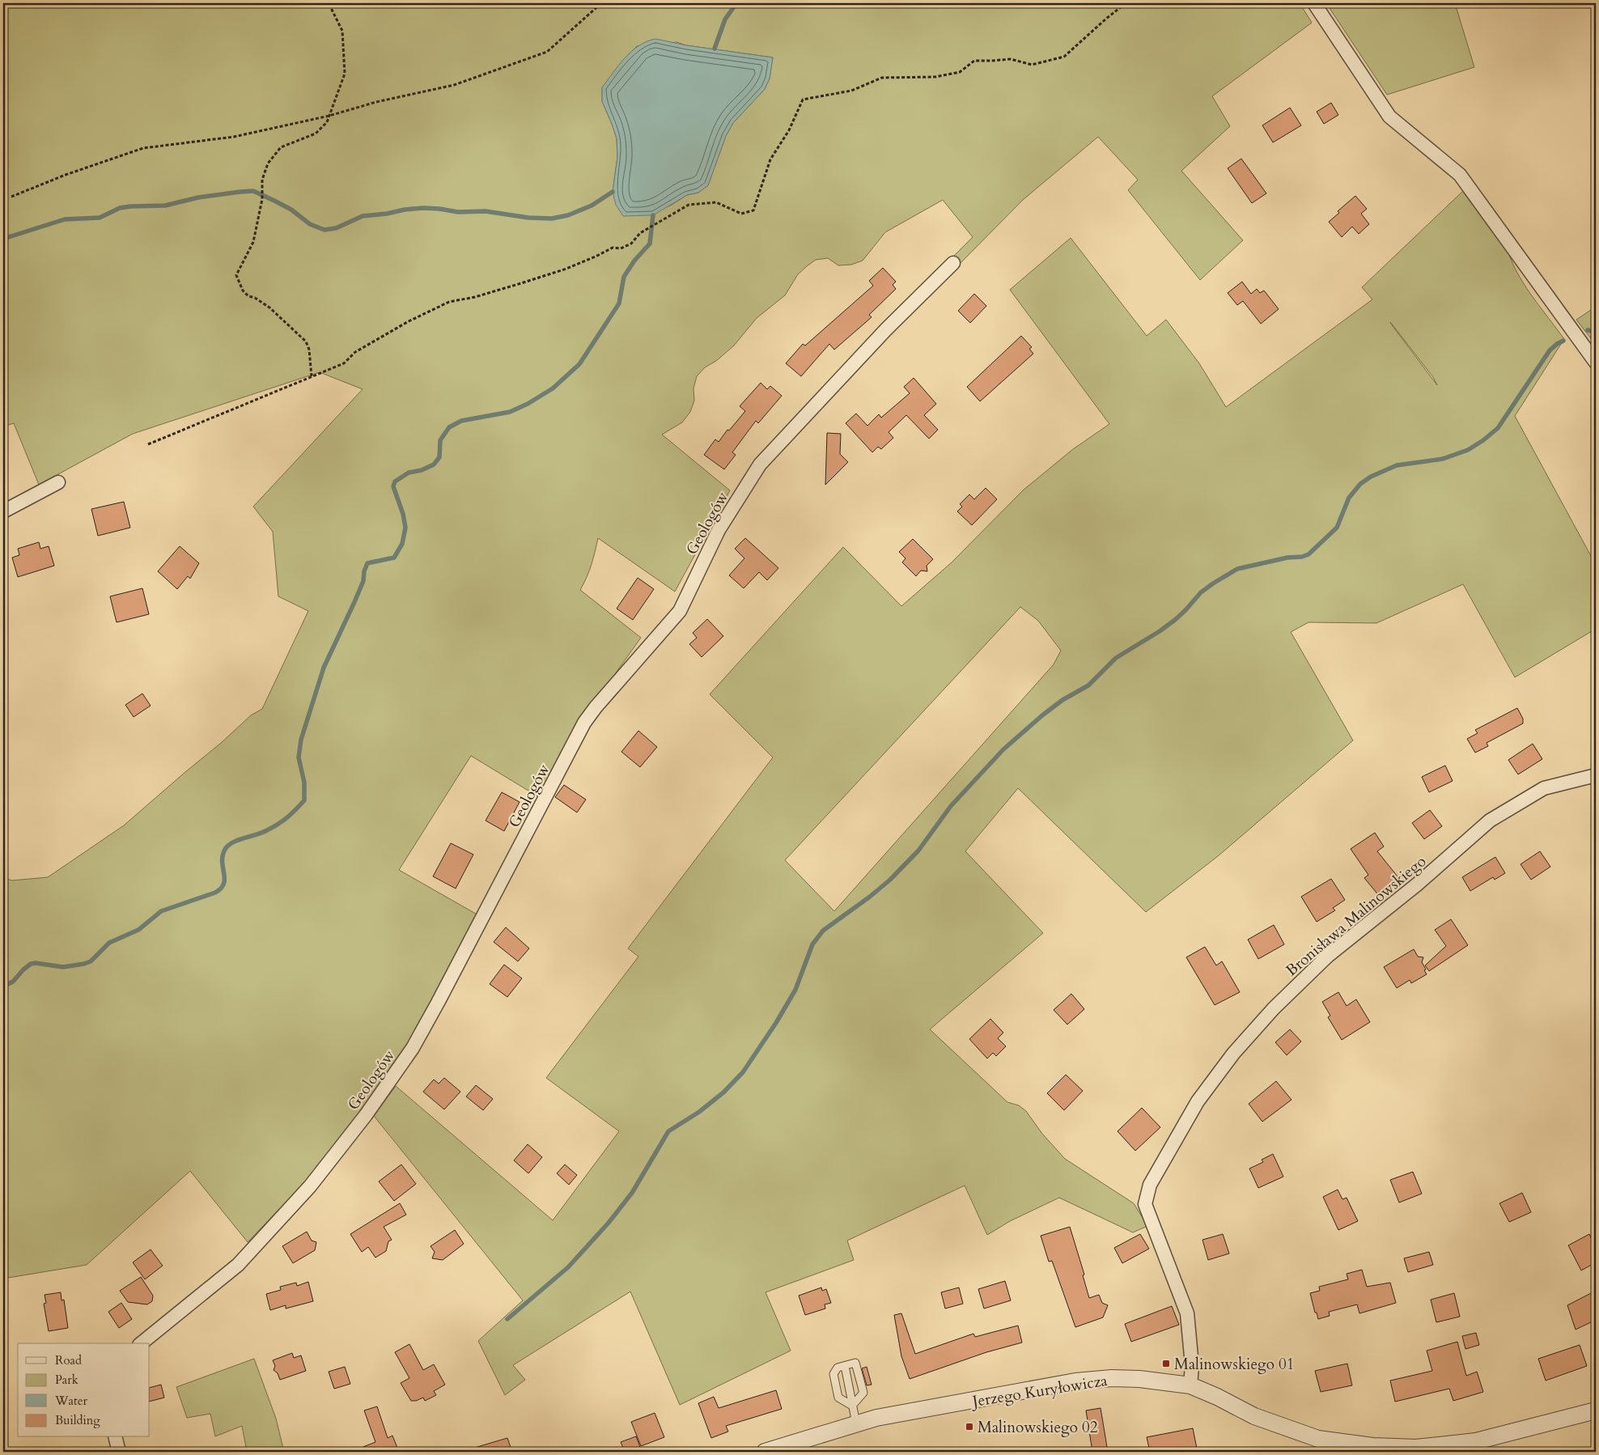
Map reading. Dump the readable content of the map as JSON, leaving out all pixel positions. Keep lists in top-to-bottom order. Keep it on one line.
{"streets":{"street":["Geologów","Bronisława Malinowskiego","Jerzego Kuryłowicza"]},"crossings":[["Bronisława Malinowskiego","Jerzego Kuryłowicza"]],"places":{"transit":["Malinowskiego 01","Malinowskiego 02"]},"legend":["Road","Park","Water","Building"]}
